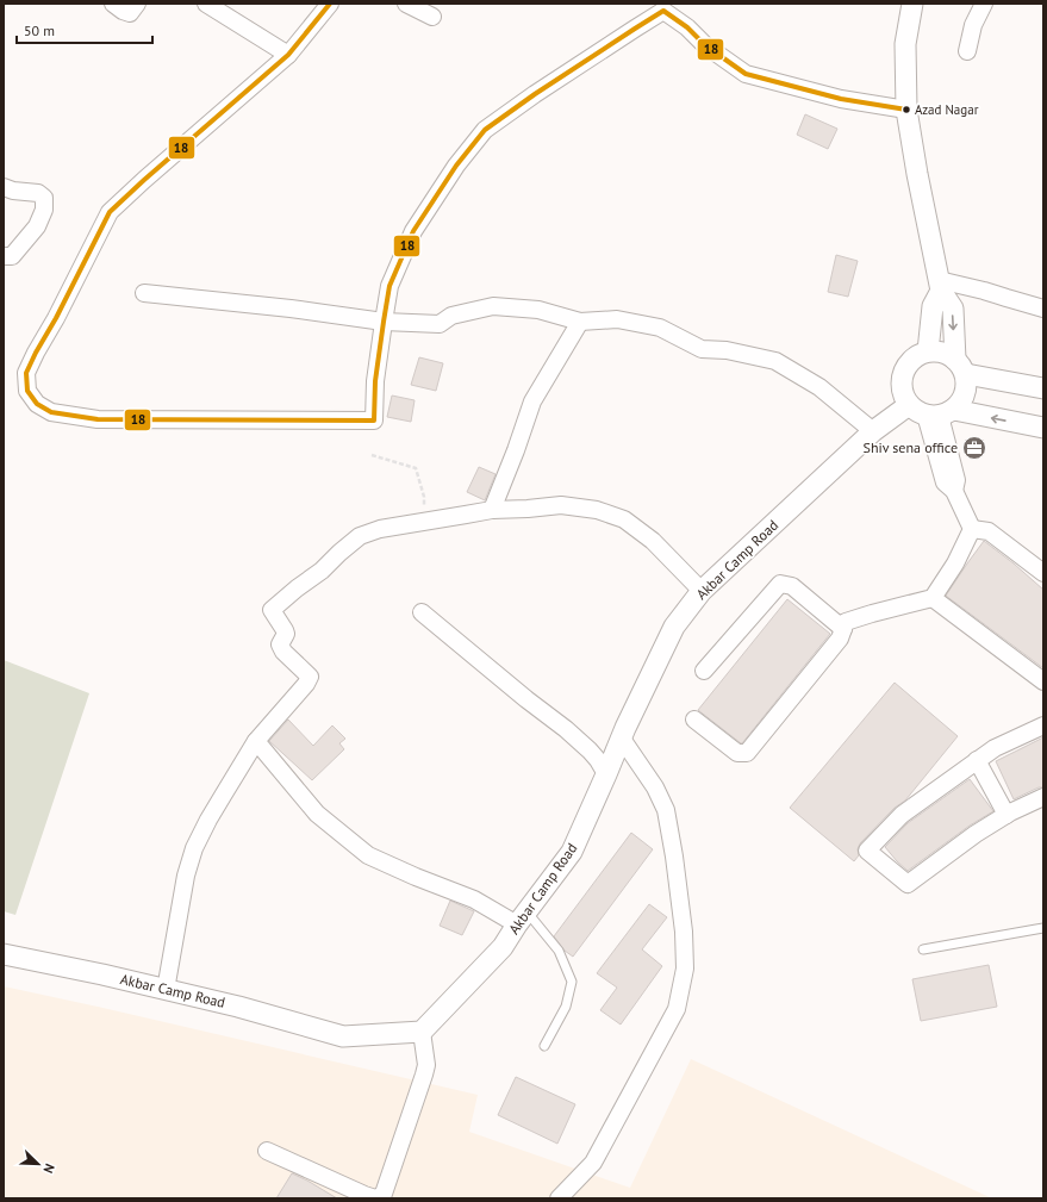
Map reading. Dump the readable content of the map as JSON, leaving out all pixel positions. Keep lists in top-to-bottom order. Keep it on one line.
{"streets":{"street":["Akbar Camp Road"]},"places":{"other":["Azad Nagar"],"office":["Shiv sena office"]},"lines":["transit line 18"],"scale_bar":"50 m","north":"bottom right"}
